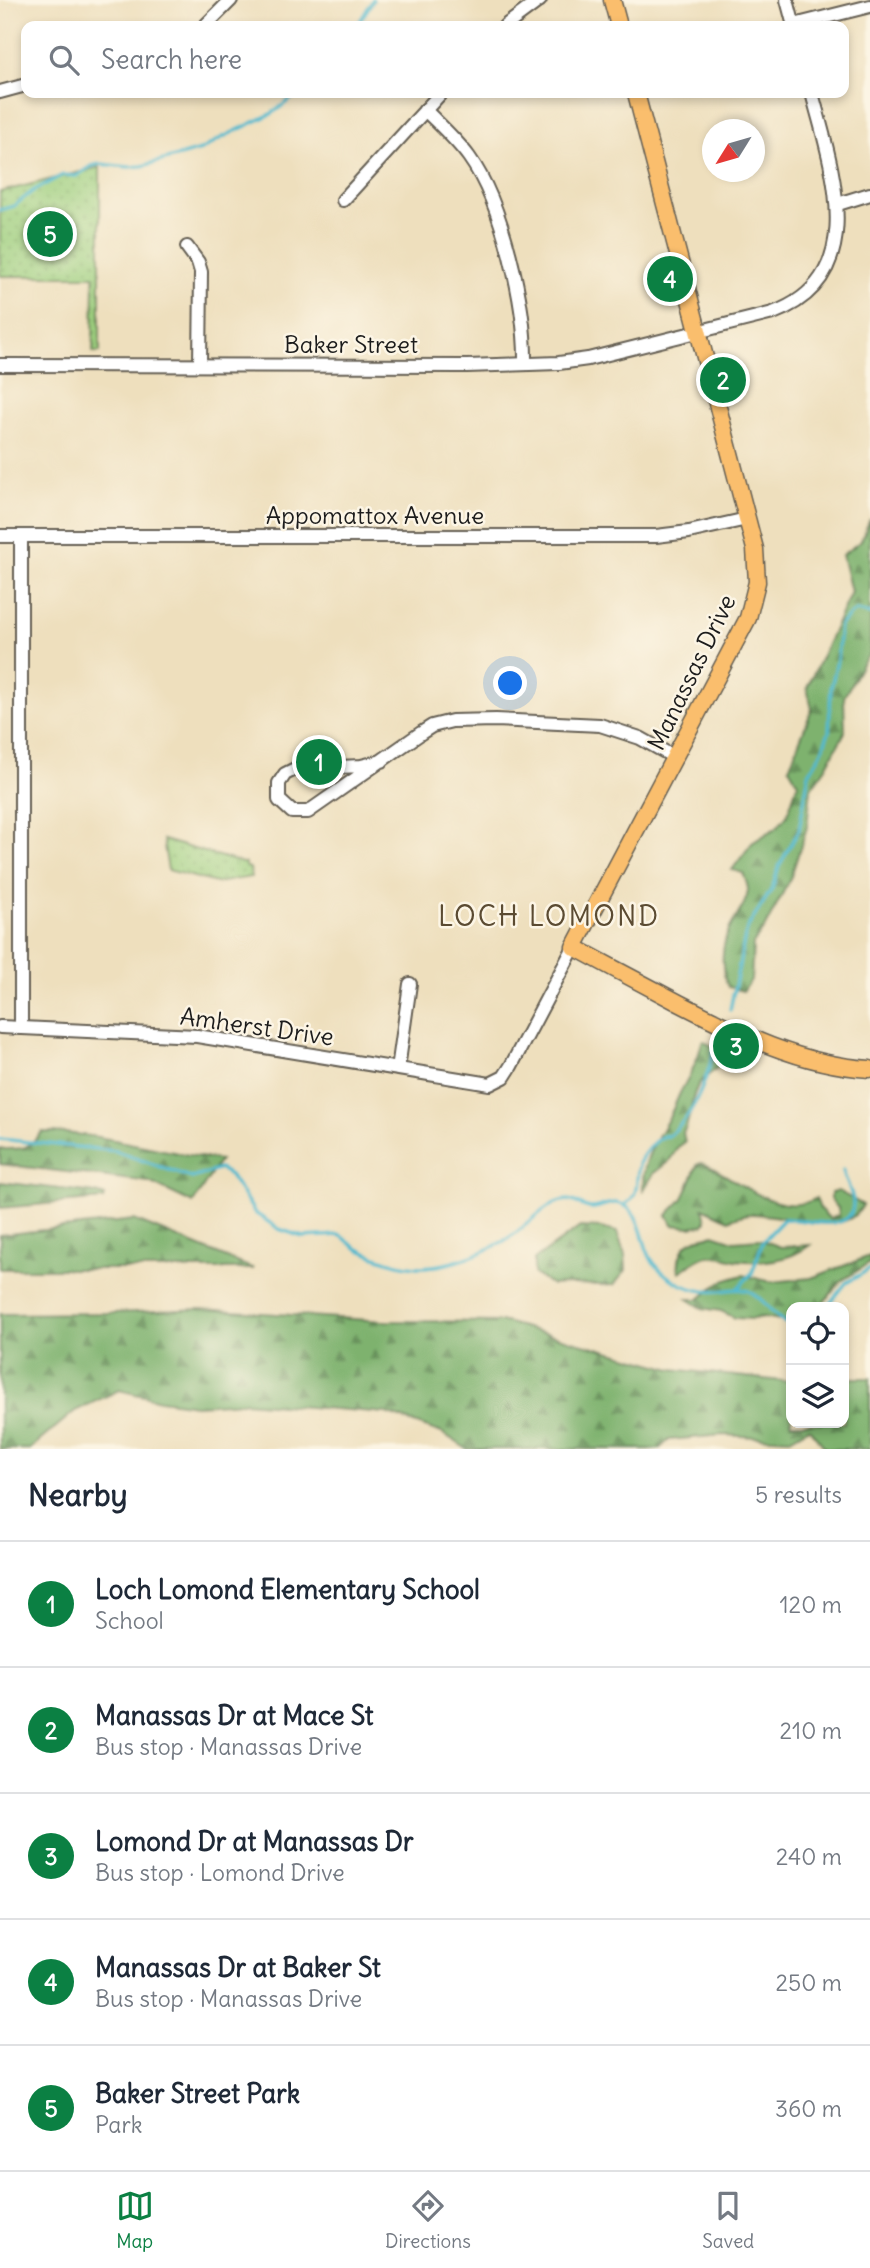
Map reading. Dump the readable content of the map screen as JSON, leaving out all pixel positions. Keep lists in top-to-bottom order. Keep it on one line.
{"streets":{"main road":["Manassas Drive"],"street":["Baker Street","Appomattox Avenue","Amherst Drive"]},"crossings":[["Baker Street","Manassas Drive"],["Appomattox Avenue","Manassas Drive"],["Manassas Drive","Amherst Drive"]],"districts":["LOCH LOMOND"],"north":"bottom left","page":{"search":"Search here","pins":["5","4","2","1","3"],"heading":["Nearby","5 results"],"list":[{"mark":"1","name":"Loch Lomond Elementary School","note":"School","value":"120 m"},{"mark":"2","name":"Manassas Dr at Mace St","note":"Bus stop · Manassas Drive","value":"210 m"},{"mark":"3","name":"Lomond Dr at Manassas Dr","note":"Bus stop · Lomond Drive","value":"240 m"},{"mark":"4","name":"Manassas Dr at Baker St","note":"Bus stop · Manassas Drive","value":"250 m"},{"mark":"5","name":"Baker Street Park","note":"Park","value":"360 m"}],"nav":["Map","Directions","Saved"]}}
